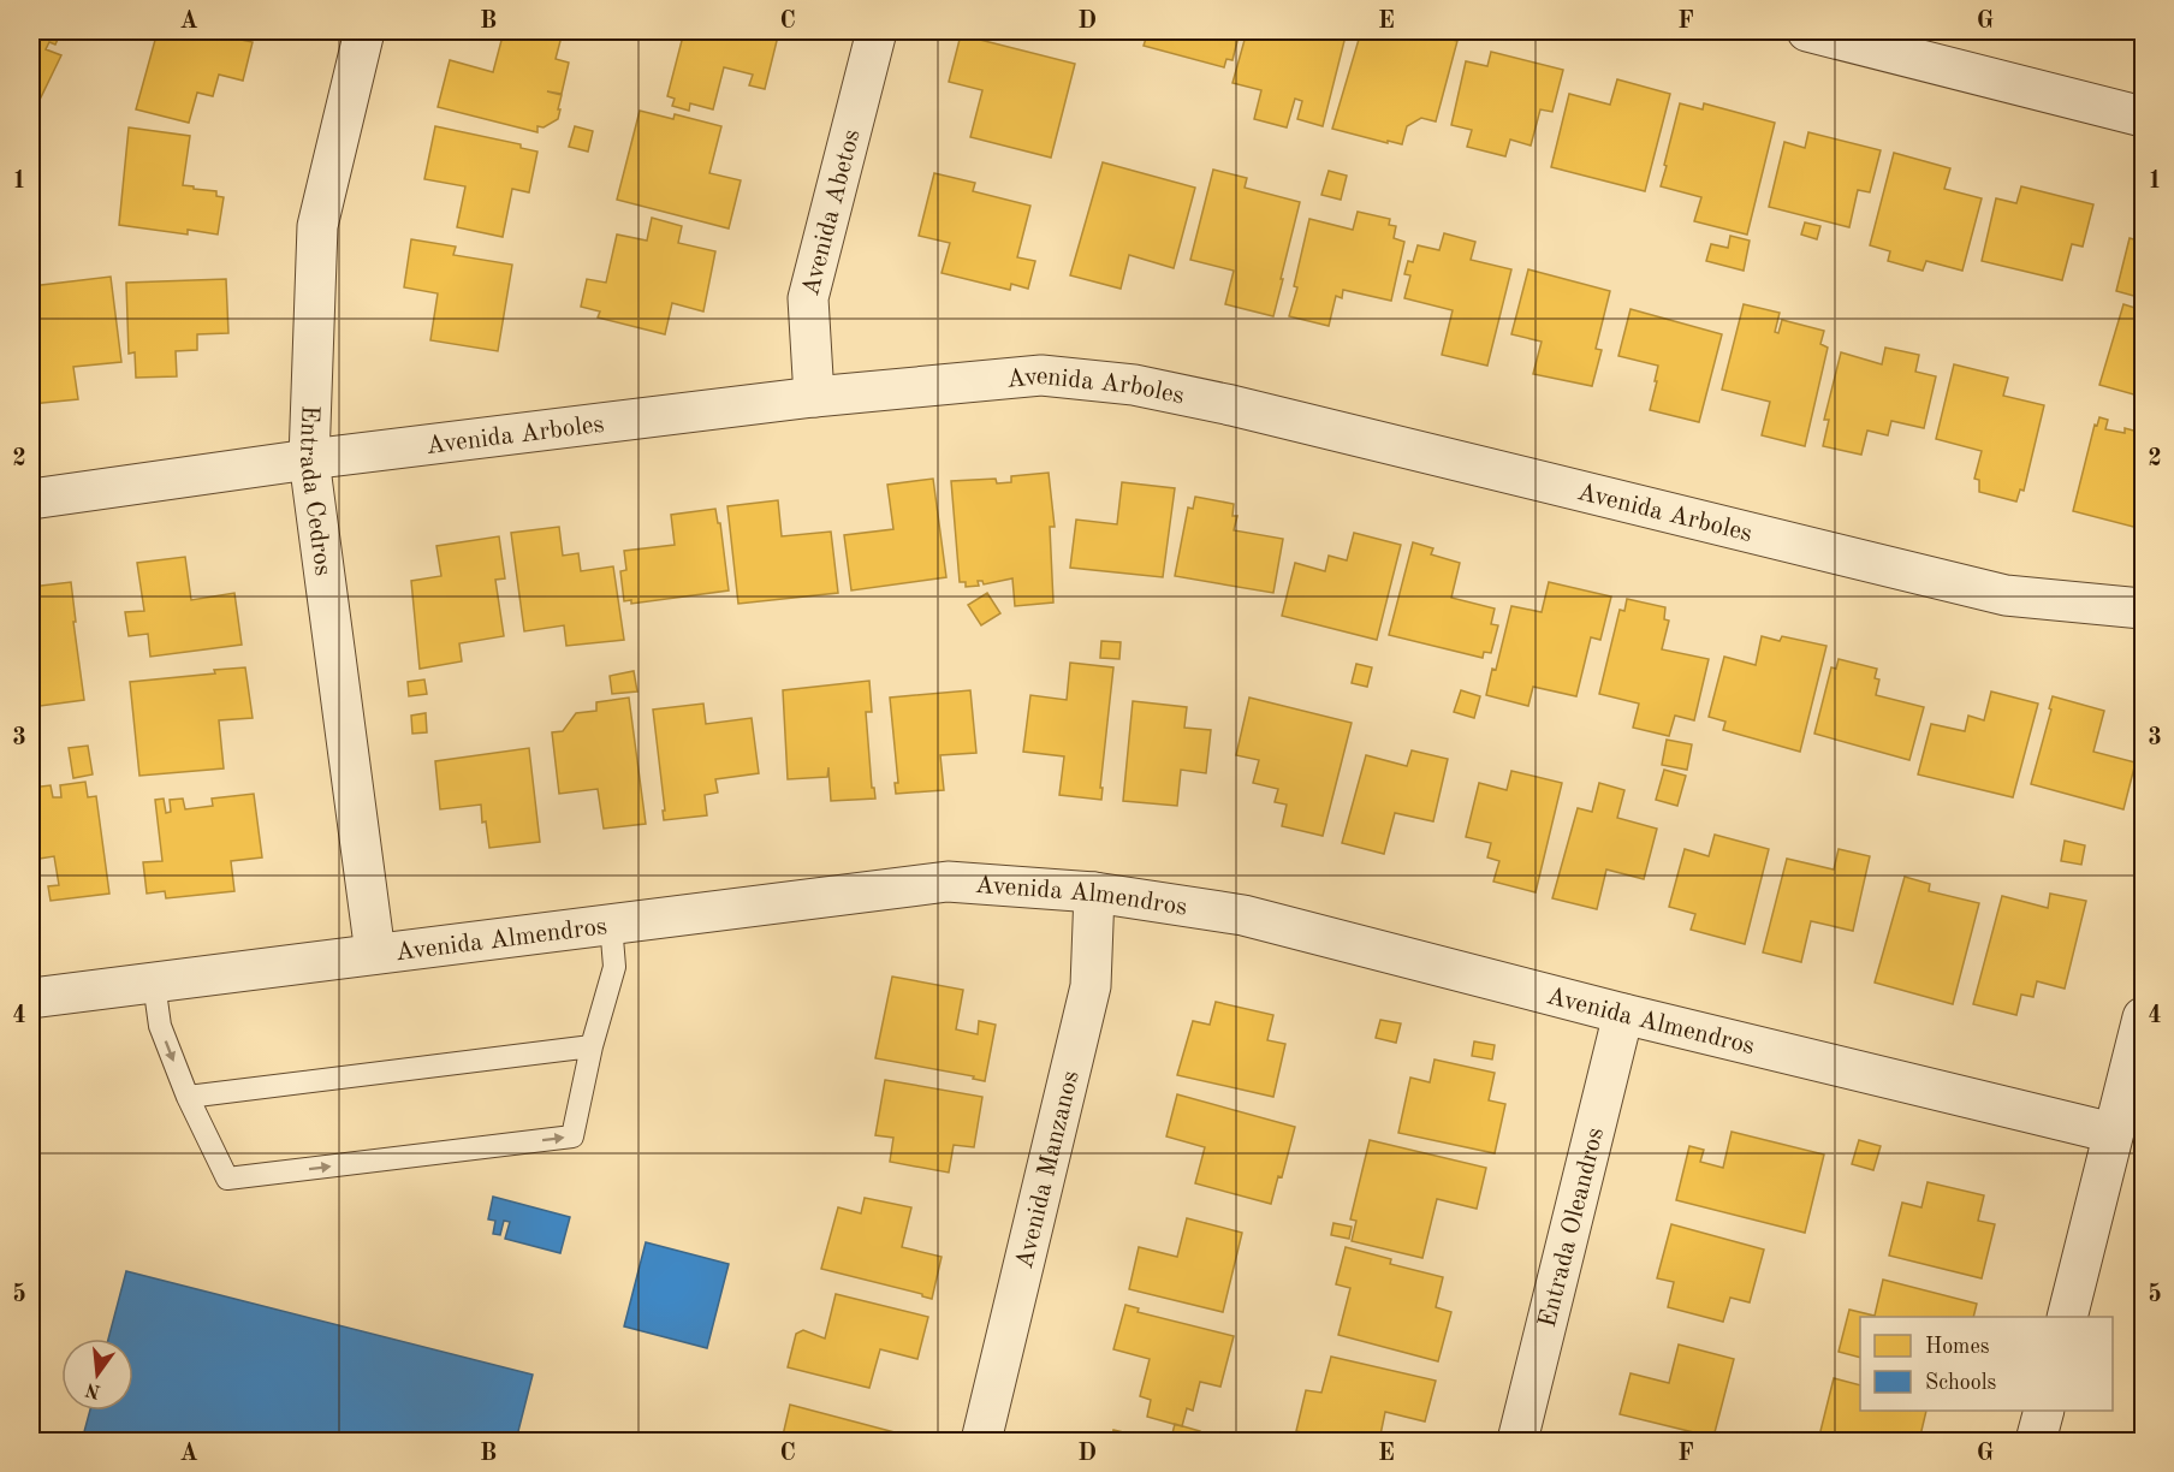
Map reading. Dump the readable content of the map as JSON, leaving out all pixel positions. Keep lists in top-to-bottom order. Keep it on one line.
{"streets":{"street":["Avenida Abetos","Avenida Arboles","Entrada Cedros","Avenida Almendros","Avenida Manzanos","Entrada Oleandros"]},"crossings":[["Avenida Abetos","Avenida Arboles"],["Avenida Arboles","Entrada Cedros"],["Entrada Cedros","Avenida Almendros"],["Avenida Almendros","Avenida Manzanos"],["Avenida Almendros","Entrada Oleandros"]],"legend":["Homes","Schools"],"north":"bottom","grid":{"columns":["A","B","C","D","E","F","G"],"rows":["1","2","3","4","5"]}}
